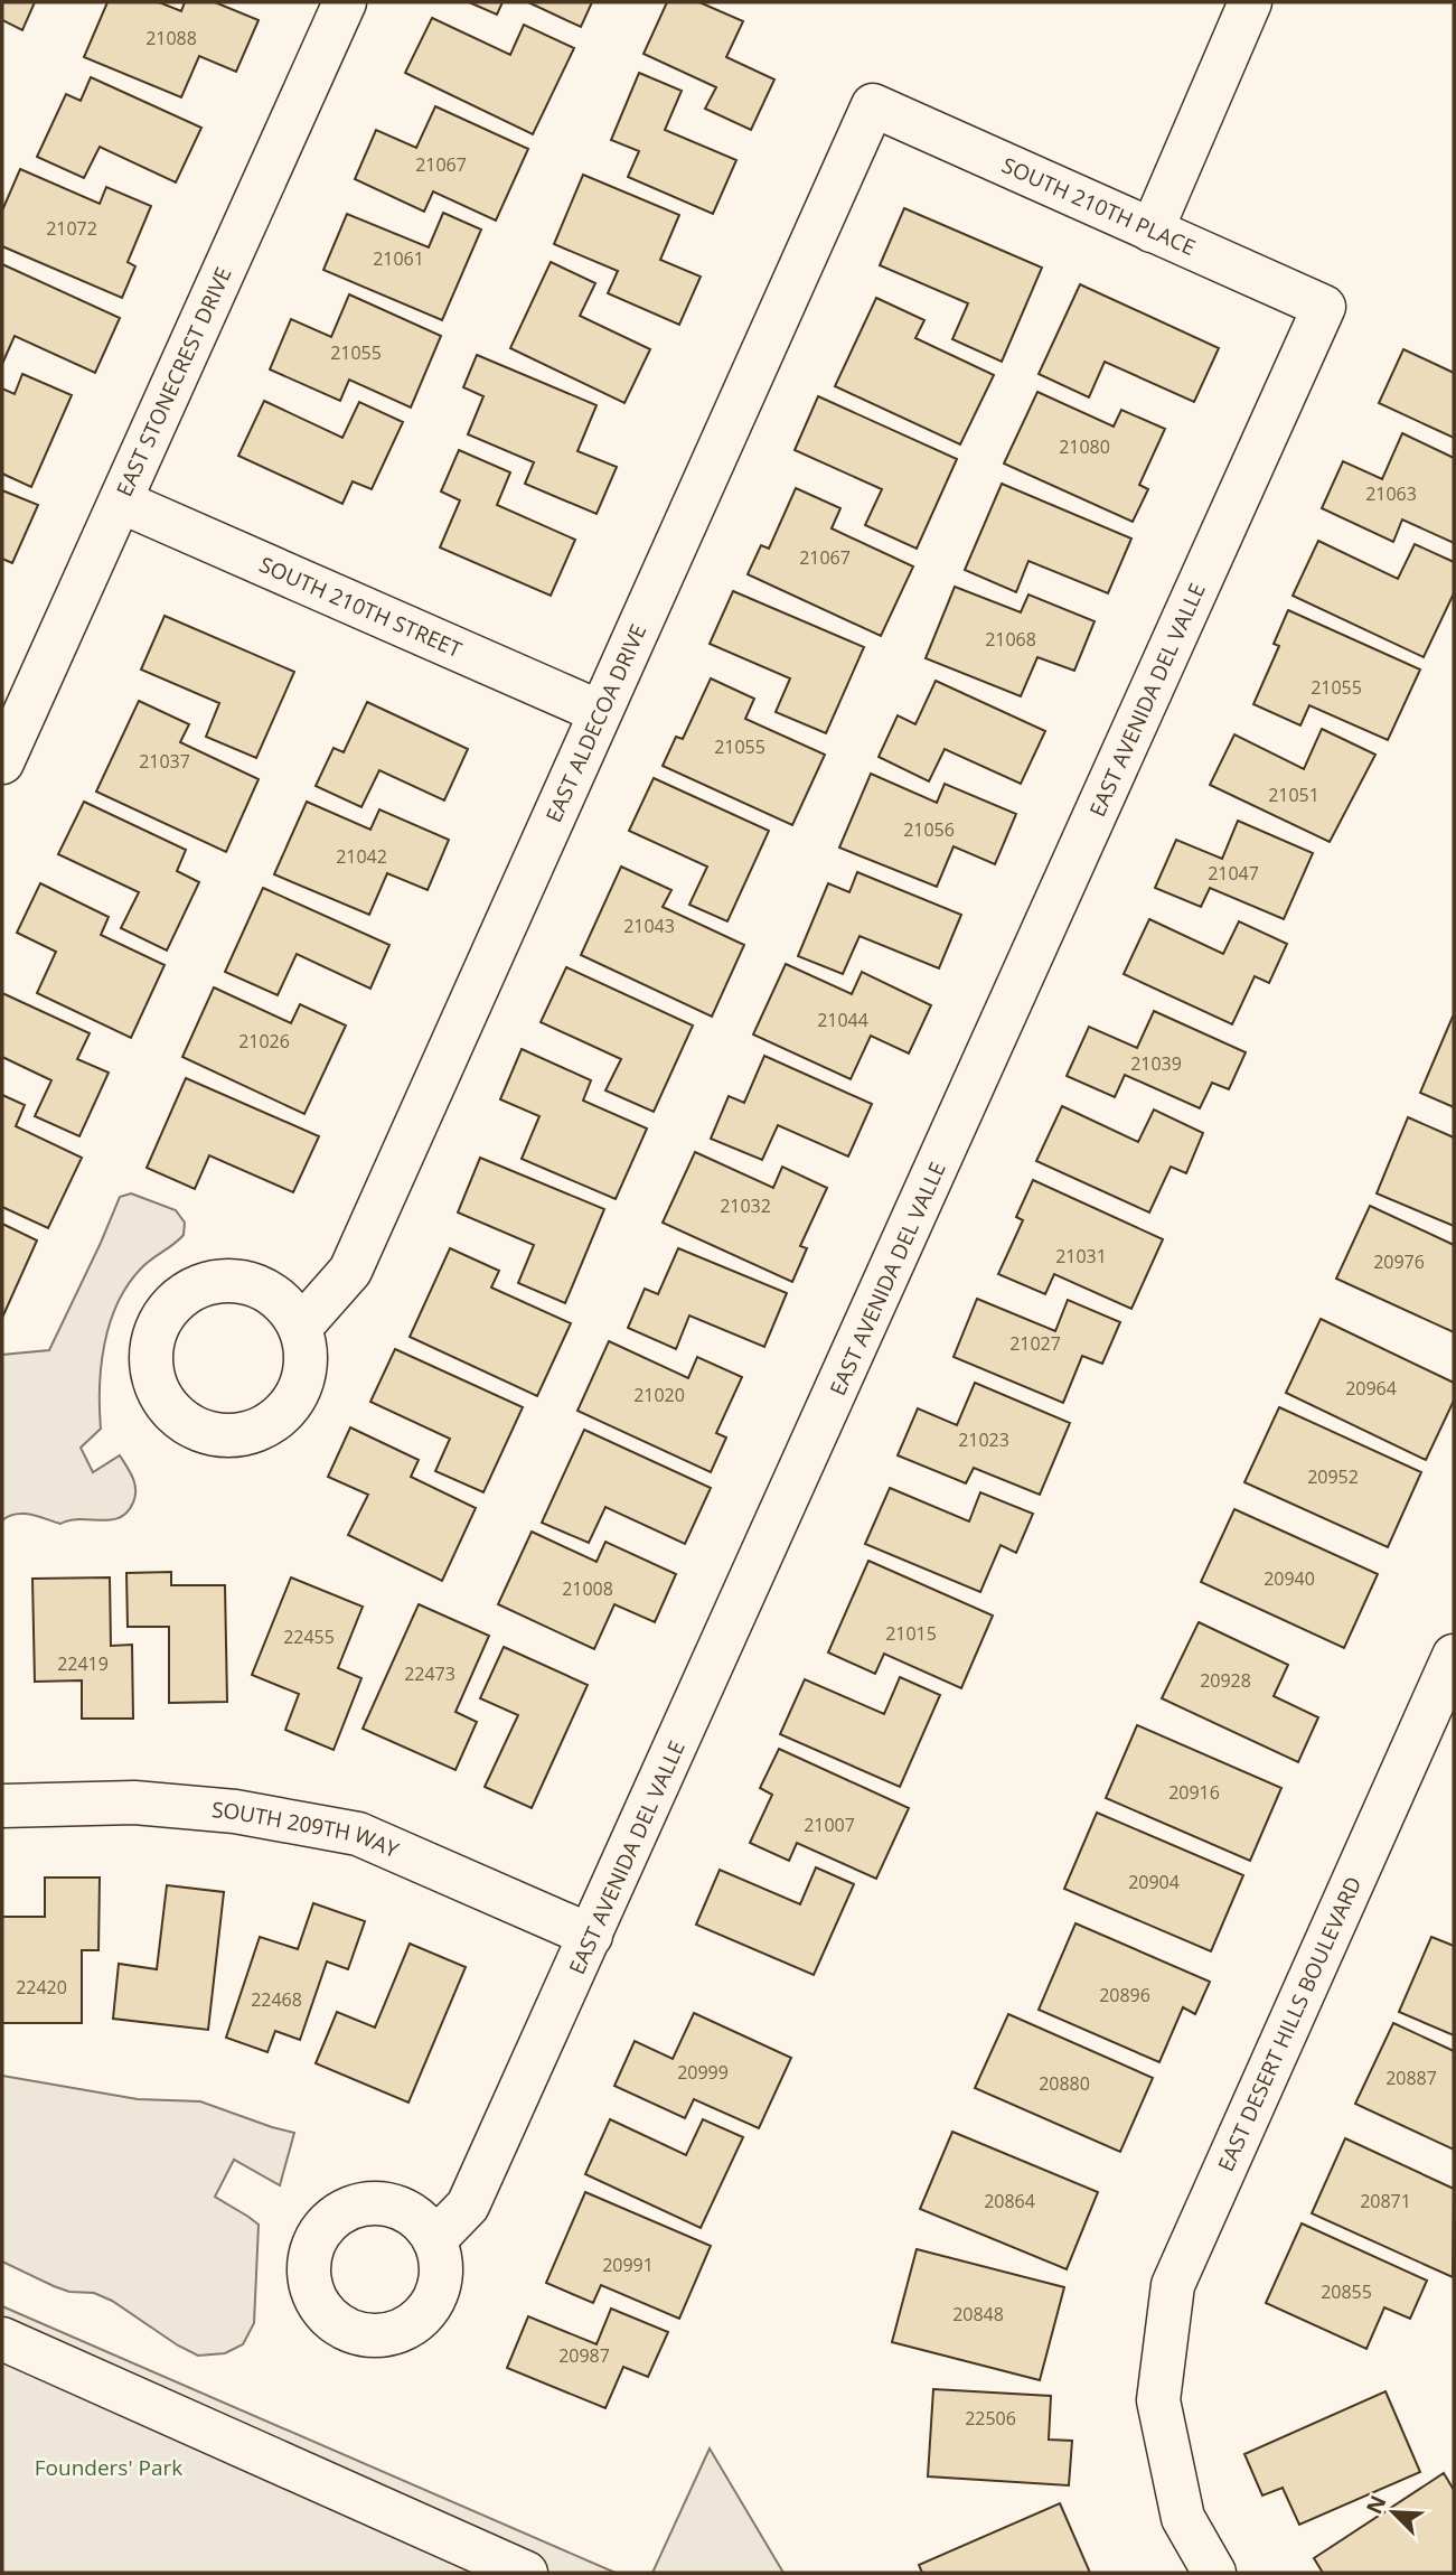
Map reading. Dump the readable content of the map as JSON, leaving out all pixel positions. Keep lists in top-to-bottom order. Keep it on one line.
{"streets":{"street":["SOUTH 210TH PLACE","EAST STONECREST DRIVE","SOUTH 210TH STREET","EAST AVENIDA DEL VALLE","EAST ALDECOA DRIVE","SOUTH 209TH WAY","EAST DESERT HILLS BOULEVARD"]},"crossings":[["SOUTH 210TH PLACE","EAST AVENIDA DEL VALLE"],["SOUTH 210TH PLACE","EAST ALDECOA DRIVE"],["EAST STONECREST DRIVE","SOUTH 210TH STREET"],["SOUTH 210TH STREET","EAST ALDECOA DRIVE"],["EAST AVENIDA DEL VALLE","SOUTH 209TH WAY"]],"parks":["Founders' Park"],"house_numbers":["21088","21067","21072","21061","21055","21080","21063","21067","21068","21055","21055","21037","21051","21056","21042","21047","21043","21044","21026","21039","21032","21031","20976","21027","20964","21020","21023","20952","20940","21008","21015","22455","22419","22473","20928","20916","21007","20904","22420","20896","22468","20999","20887","20880","20864","20871","20991","20855","20848","20987","22506"],"north":"top left"}
